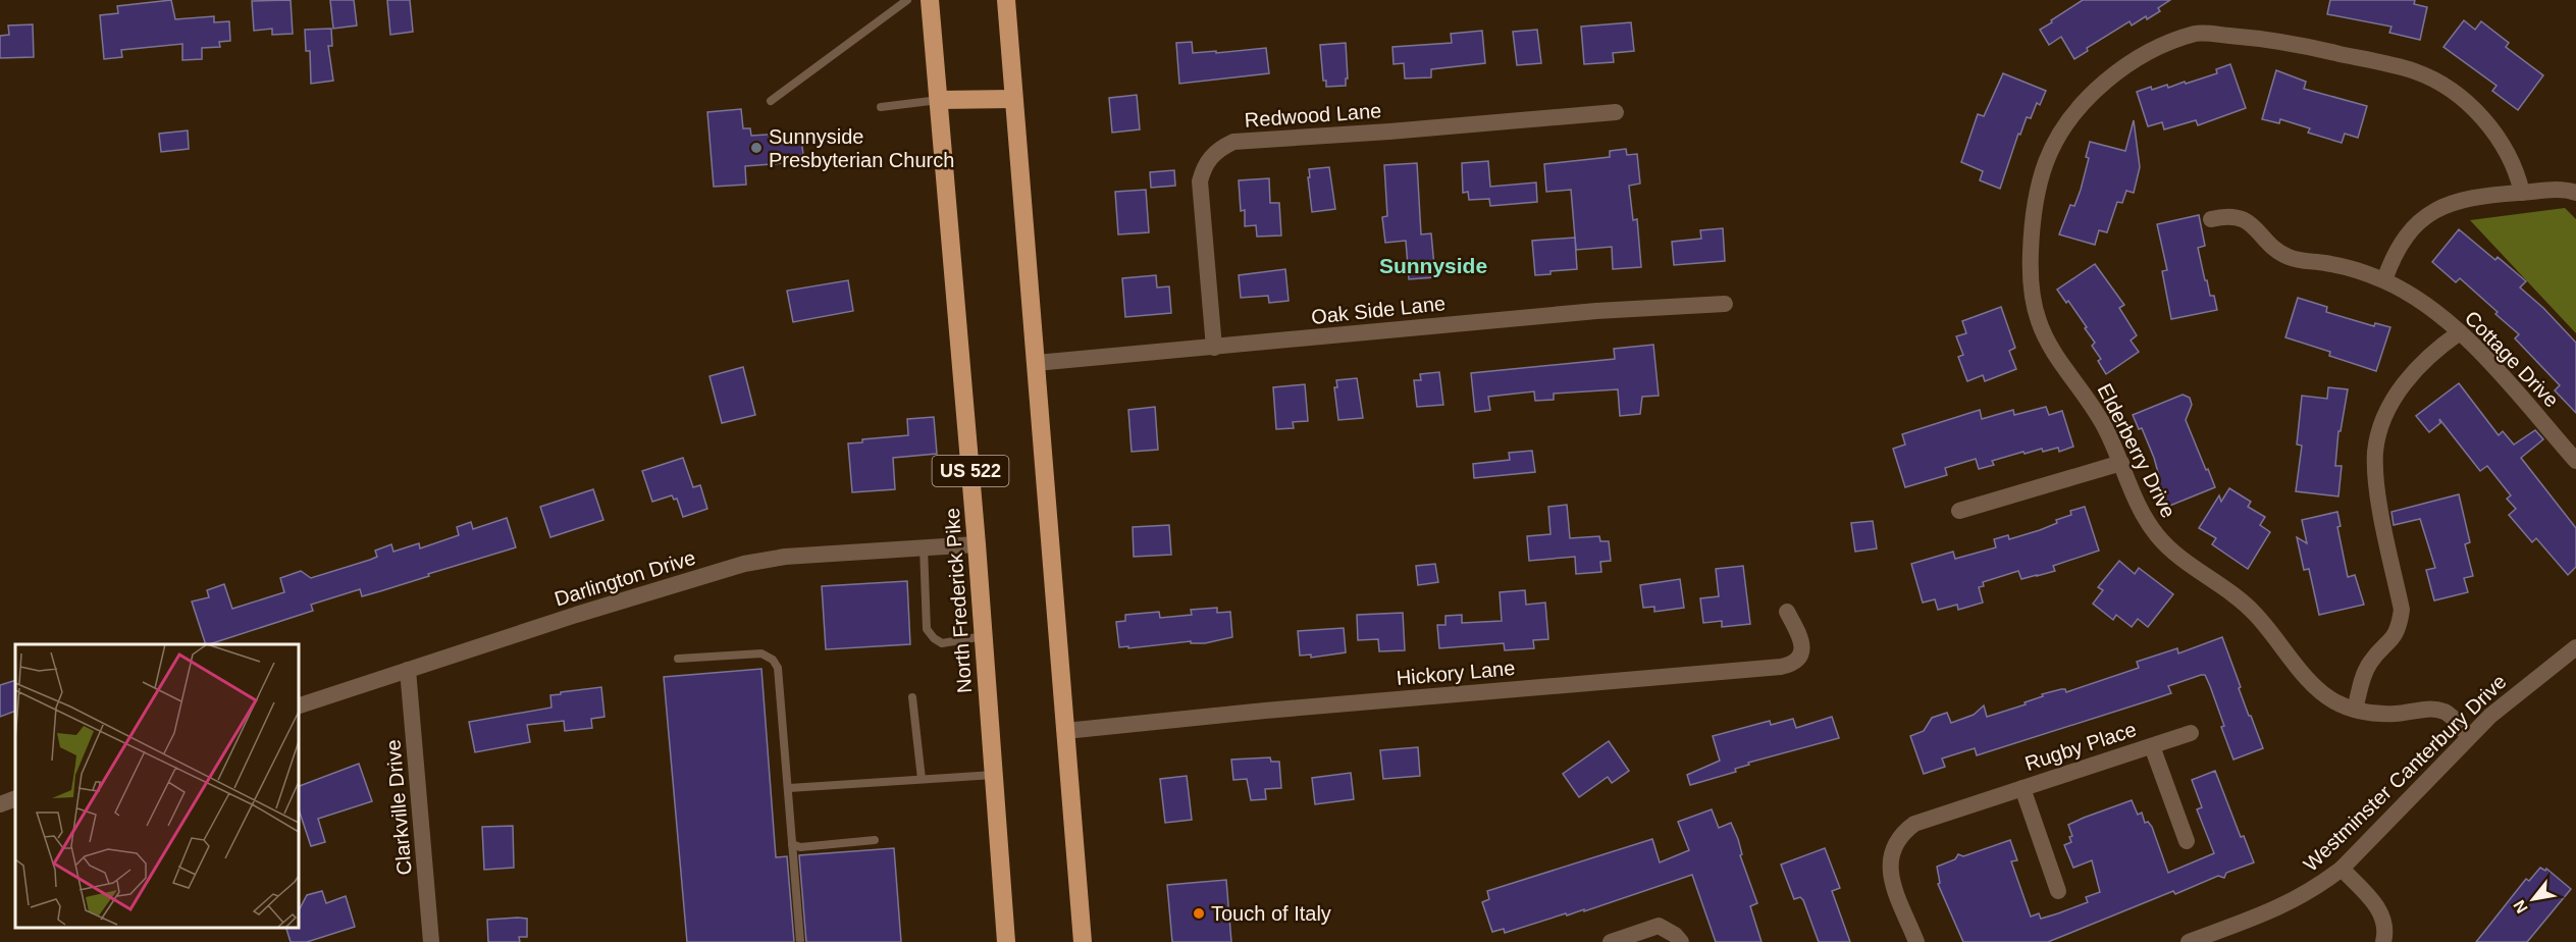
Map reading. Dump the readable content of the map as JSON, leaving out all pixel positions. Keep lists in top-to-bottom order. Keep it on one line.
{"streets":{"main road":["US 522","North Frederick Pike"],"street":["Redwood Lane","Oak Side Lane","Cottage Drive","Elderberry Drive","Darlington Drive","Hickory Lane","Rugby Place","Westminster Canterbury Drive","Clarkville Drive"]},"crossings":[["Redwood Lane","Oak Side Lane"],["Elderberry Drive","Westminster Canterbury Drive"],["Darlington Drive","North Frederick Pike"],["Darlington Drive","Clarkville Drive"]],"districts":["Sunnyside"],"places":["Sunnyside Presbyterian Church","Touch of Italy"],"north":"bottom left"}
